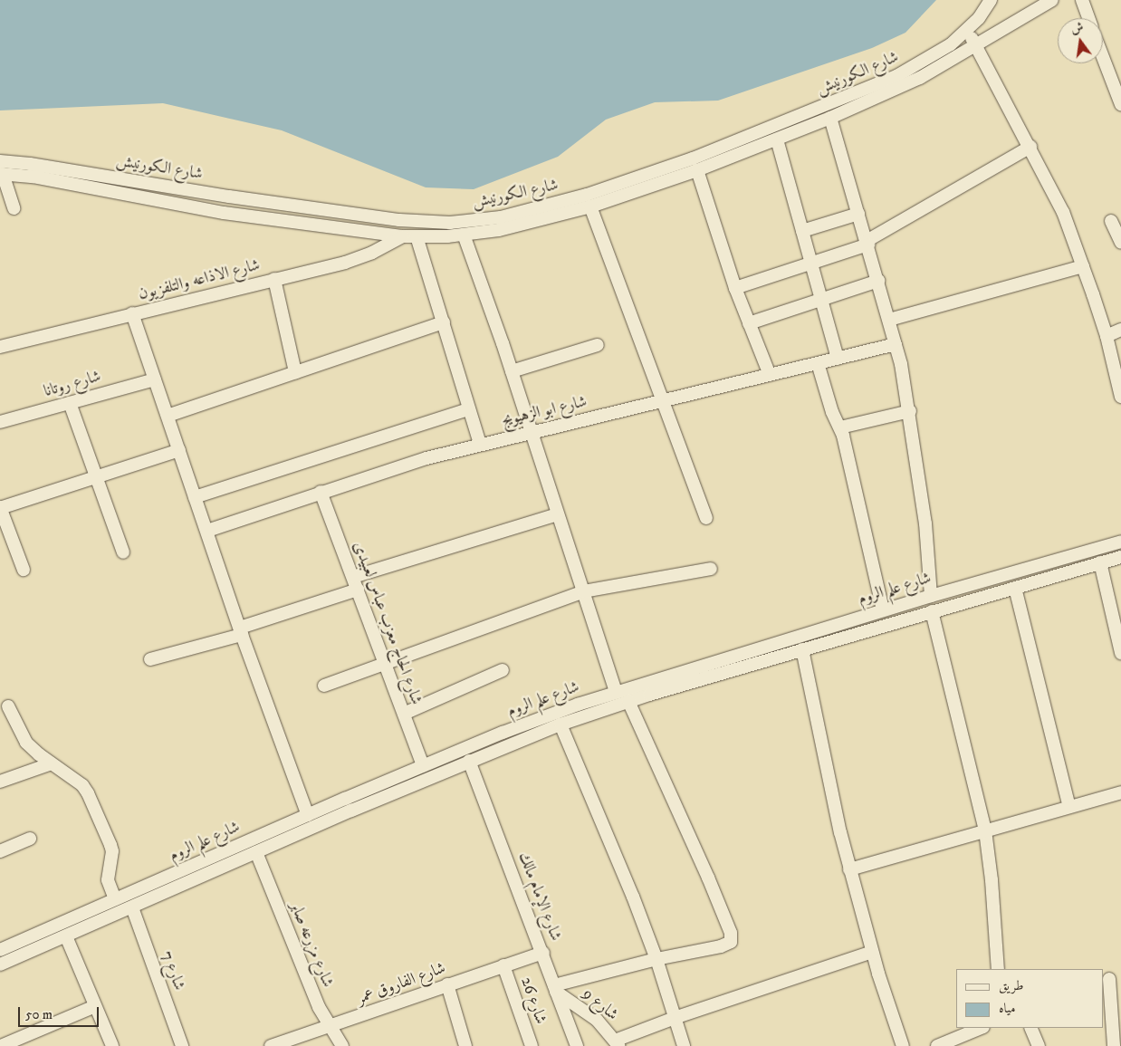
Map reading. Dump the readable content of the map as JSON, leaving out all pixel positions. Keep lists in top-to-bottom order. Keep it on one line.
{"streets":{"street":["شارع الكورنيش","شارع الاذاعه والتلفزيون","شارع روتانا","شارع ابو الزهيويج","شارع علم الروم","شارع الحاج معزب عباس لعبيدى","شارع الإمام مالك","شارع مزرعه صابر","شارع 7","شارع الفاروق عمر","شارع 26","شارع 9"]},"crossings":[["شارع الكورنيش","شارع الاذاعه والتلفزيون"],["شارع ابو الزهيويج","شارع الحاج معزب عباس لعبيدى"],["شارع علم الروم","شارع الحاج معزب عباس لعبيدى"],["شارع علم الروم","شارع الإمام مالك"],["شارع علم الروم","شارع مزرعه صابر"],["شارع علم الروم","شارع 7"],["شارع الإمام مالك","شارع الفاروق عمر"],["شارع الإمام مالك","شارع 9"],["شارع مزرعه صابر","شارع الفاروق عمر"],["شارع الفاروق عمر","شارع 26"]],"legend":["طريق","مياه"],"scale_bar":"50 m","north":"top"}
